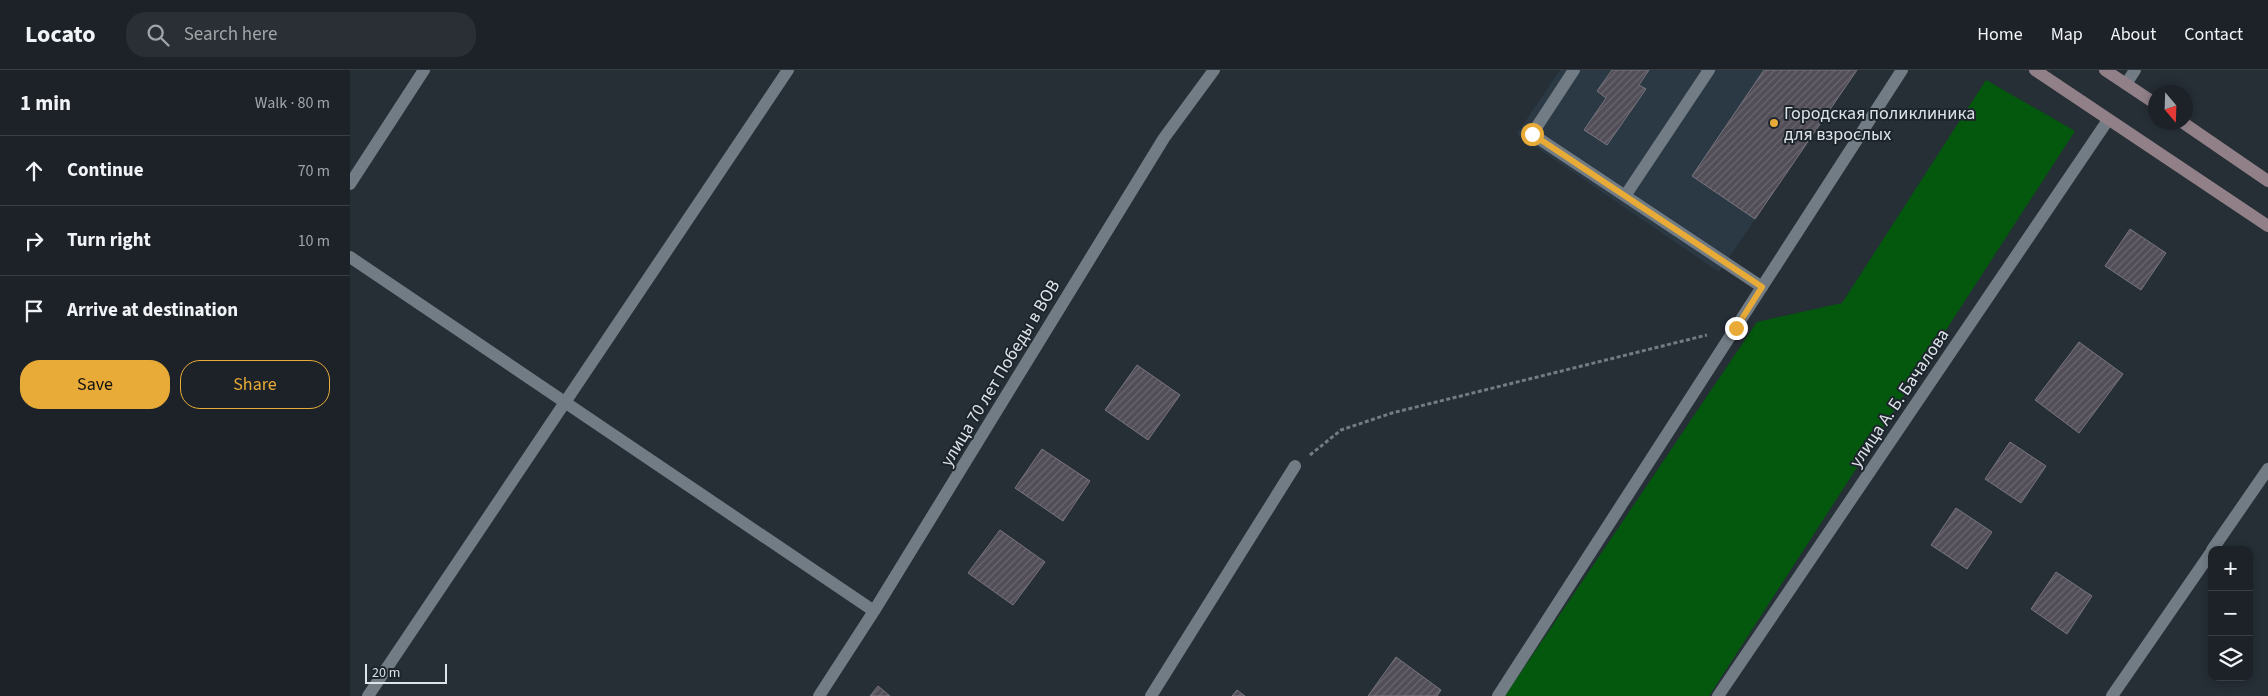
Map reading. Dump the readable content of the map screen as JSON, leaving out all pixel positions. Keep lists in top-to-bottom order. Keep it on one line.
{"streets":{"street":["улица 70 лет Победы в ВОВ","улица А. Б. Бачалова"]},"places":["Городская поликлиника для взрослых"],"scale_bar":"20 m","north":"bottom","page":{"header":"Locato","search":"Search here","nav":["Home","Map","About","Contact"],"heading":["1 min","Walk · 80 m"],"list":[["Continue","70 m"],["Turn right","10 m"],"Arrive at destination"],"buttons":["Save","Share"],"map_buttons":["+","−"],"scale":"20 m"}}
